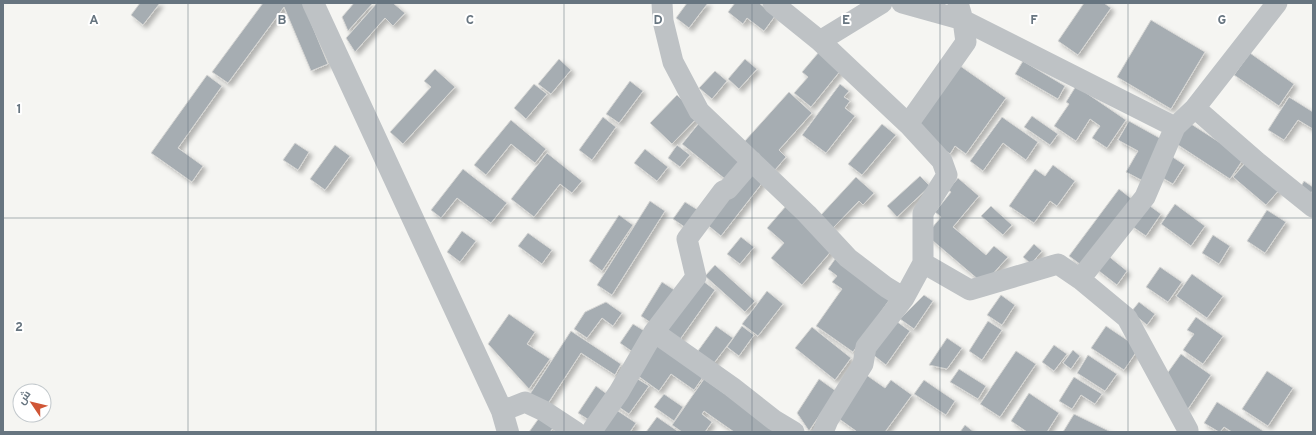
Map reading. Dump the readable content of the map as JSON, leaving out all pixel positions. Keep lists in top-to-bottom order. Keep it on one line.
{"north":"top left","grid":{"columns":["A","B","C","D","E","F","G"],"rows":["1","2"]}}
